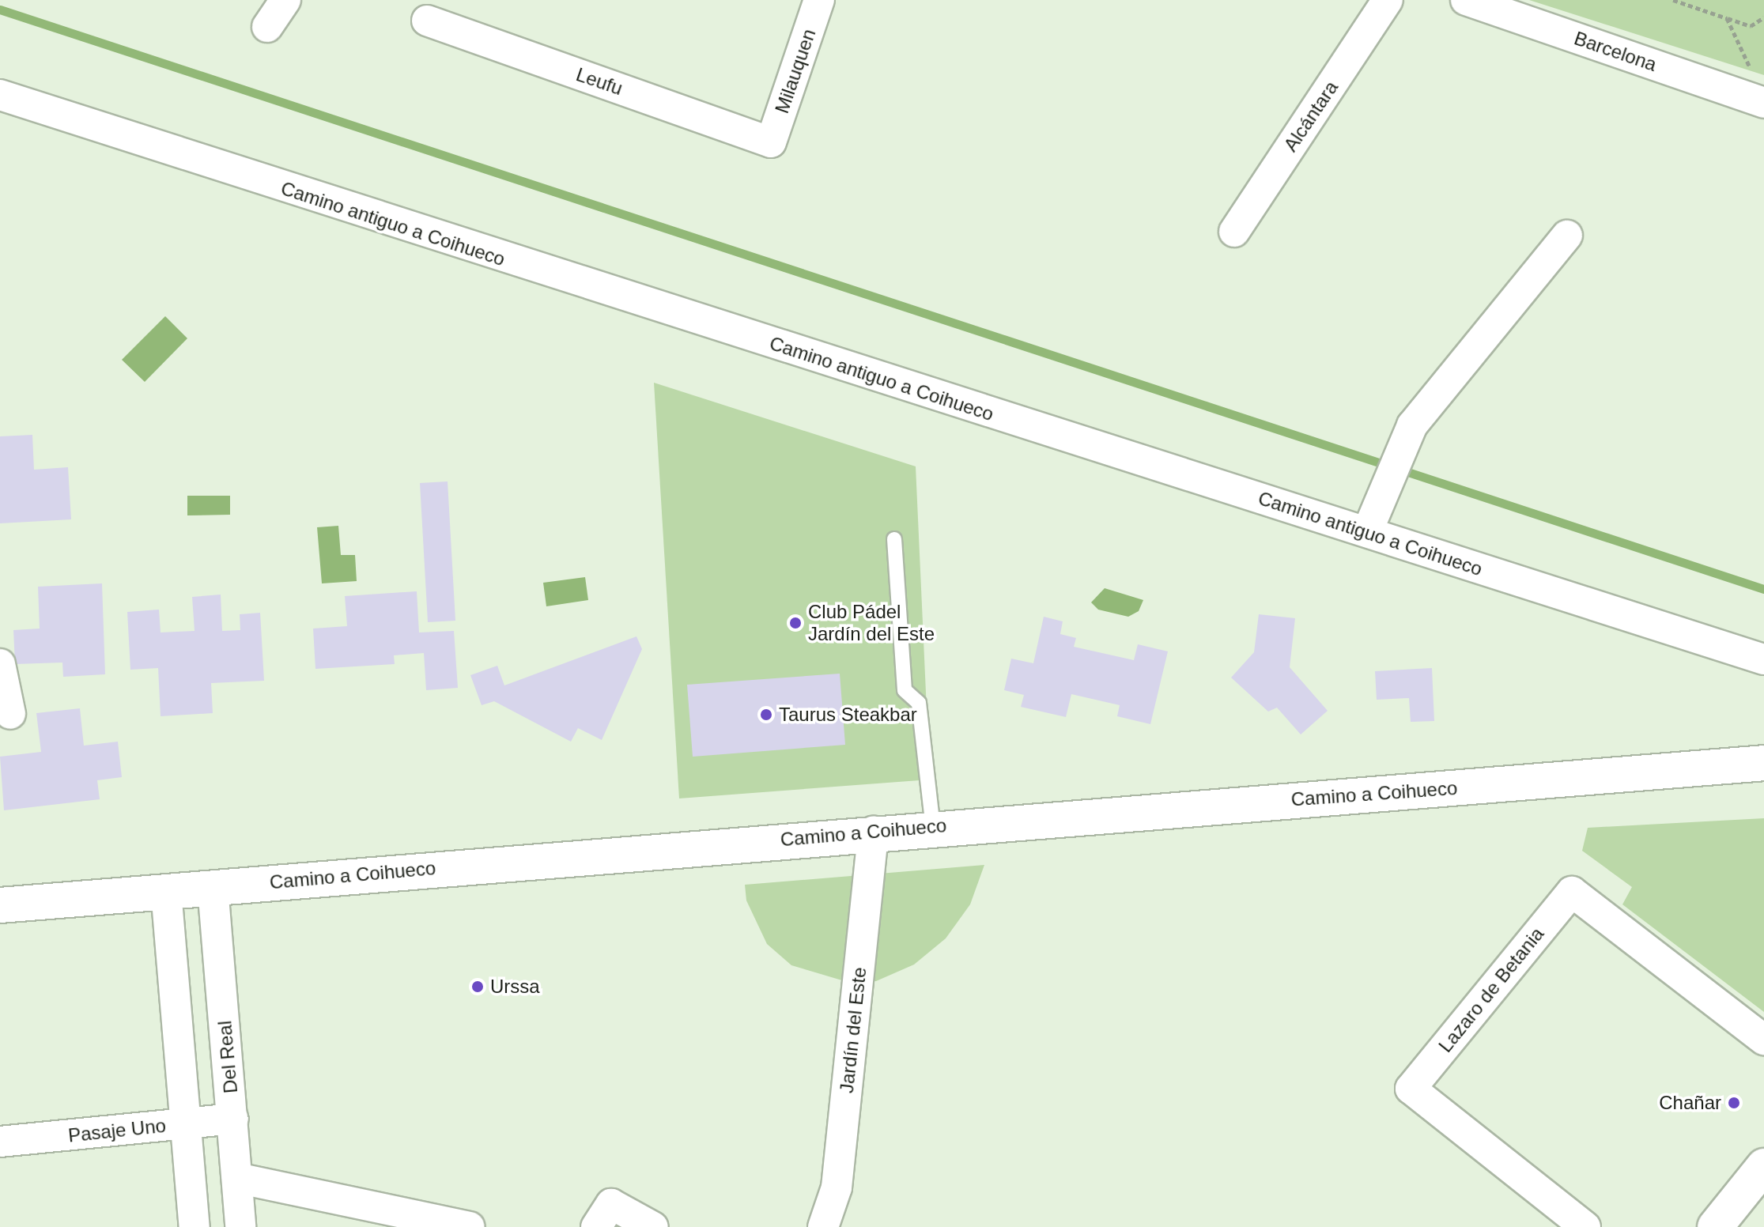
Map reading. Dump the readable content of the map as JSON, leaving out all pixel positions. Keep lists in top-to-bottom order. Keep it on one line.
{"streets":{"main road":["Camino a Coihueco"],"street":["Barcelona","Milauquen","Leufu","Alcántara","Camino antiguo a Coihueco","Lazaro de Betania","Jardín del Este","Del Real","Pasaje Uno"]},"crossings":[["Milauquen","Leufu"],["Camino a Coihueco","Jardín del Este"],["Camino a Coihueco","Del Real"],["Del Real","Pasaje Uno"]],"places":["Club Pádel Jardín del Este","Taurus Steakbar","Urssa","Chañar"]}
